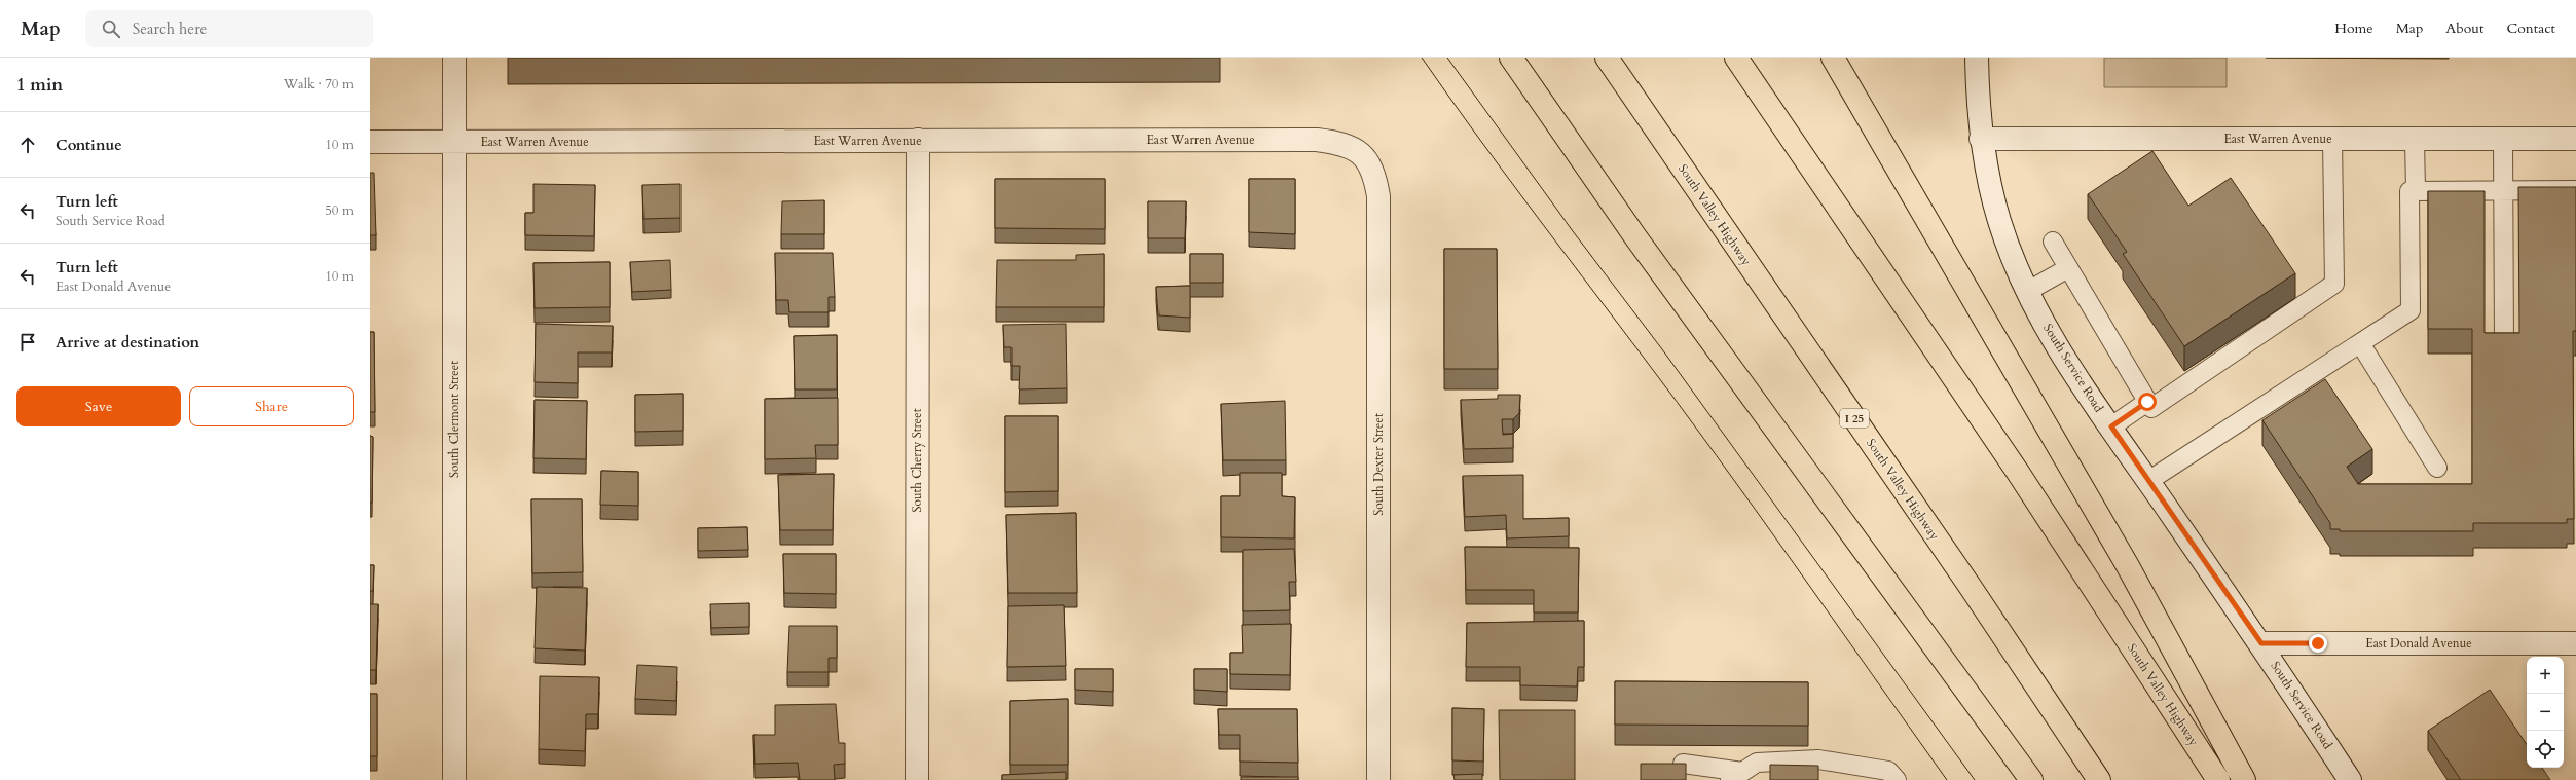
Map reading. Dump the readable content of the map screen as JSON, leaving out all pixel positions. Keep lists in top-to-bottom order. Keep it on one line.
{"streets":{"highway":["South Valley Highway","I 25"],"street":["East Warren Avenue","South Service Road","South Clermont Street","South Cherry Street","South Dexter Street","East Donald Avenue"]},"crossings":[["East Warren Avenue","South Service Road"],["East Warren Avenue","South Clermont Street"],["East Warren Avenue","South Cherry Street"],["East Warren Avenue","South Dexter Street"],["South Service Road","East Donald Avenue"]],"page":{"header":"Map","search":"Search here","nav":["Home","Map","About","Contact"],"heading":["1 min","Walk · 70 m"],"list":[["Continue","10 m"],["Turn left","South Service Road","50 m"],["Turn left","East Donald Avenue","10 m"],"Arrive at destination"],"buttons":["Save","Share"],"map_buttons":["+","−"]}}
